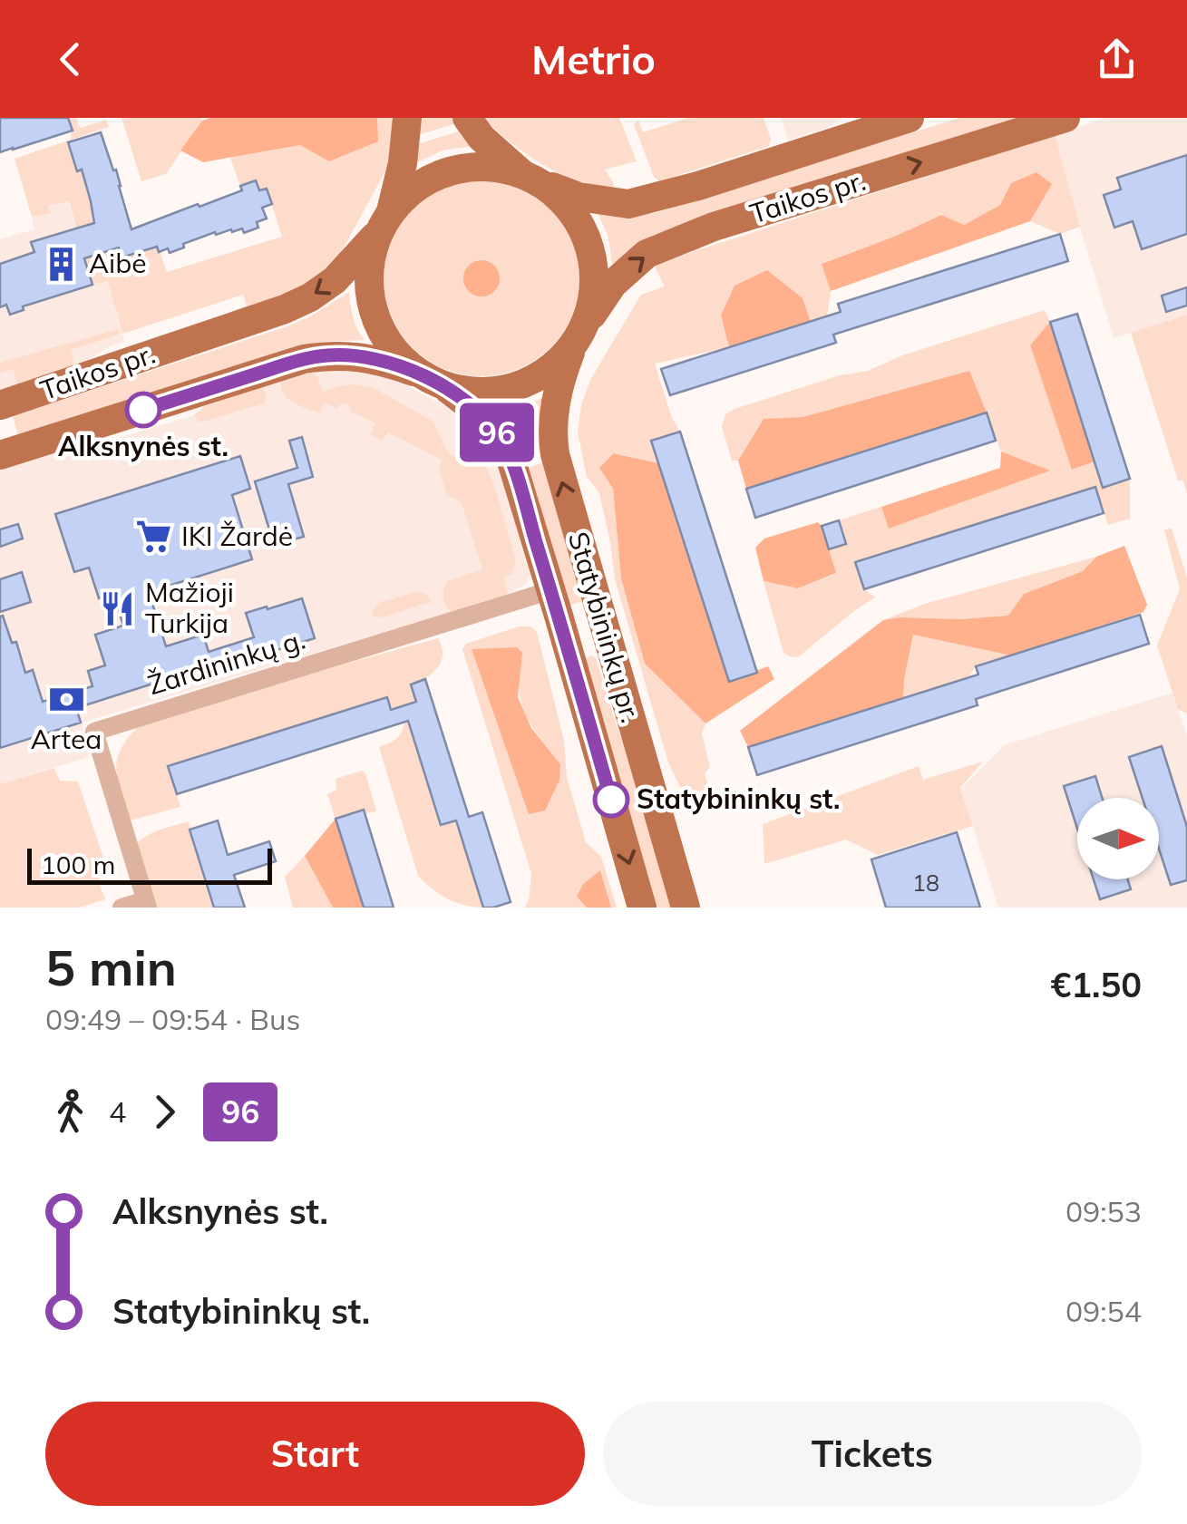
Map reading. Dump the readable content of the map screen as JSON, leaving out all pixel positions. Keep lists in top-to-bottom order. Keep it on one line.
{"streets":{"main road":["Taikos pr.","Statybininkų pr."],"street":["Žardininkų g."]},"crossings":[["Taikos pr.","Statybininkų pr."],["Statybininkų pr.","Žardininkų g."]],"places":{"building":["Aibė"],"other":["Alksnynės st.","Statybininkų st."],"supermarket":["IKI Žardė"],"restaurant":["Mažioji Turkija"],"bank":["Artea"]},"lines":["bus line 96"],"house_numbers":["18"],"scale_bar":"100 m","north":"right","page":{"header":"Metrio","on_map":"96","scale":"100 m","heading":["5 min","09:49 – 09:54 · Bus","€1.50"],"legs":["4","96"],"list":[{"name":"Alksnynės st.","value":"09:53"},{"name":"Statybininkų st.","value":"09:54"}],"buttons":["Start","Tickets"]}}
